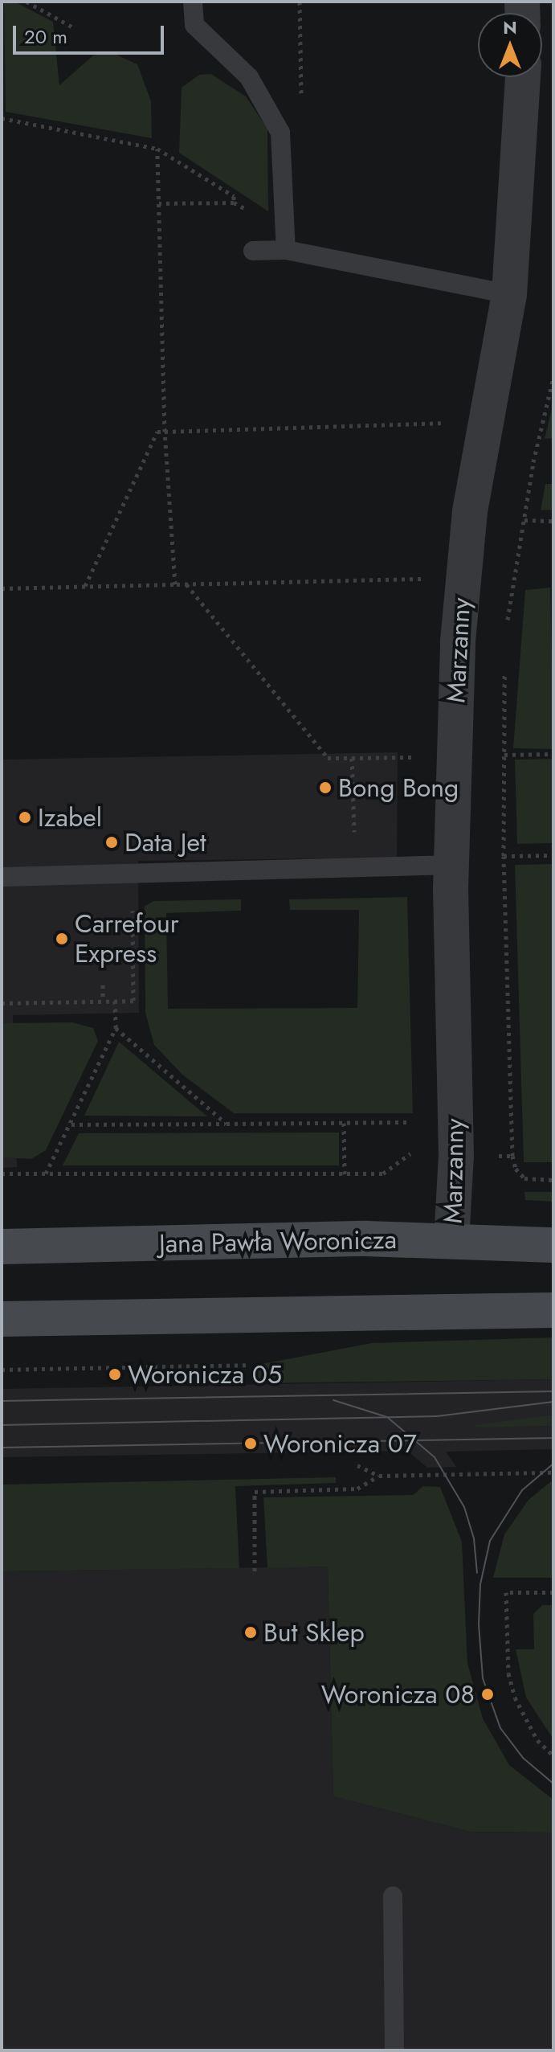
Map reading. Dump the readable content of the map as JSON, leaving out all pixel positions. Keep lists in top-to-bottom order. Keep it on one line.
{"streets":{"street":["Marzanny","Jana Pawła Woronicza"]},"crossings":[["Marzanny","Jana Pawła Woronicza"]],"places":["Bong Bong","Izabel","Data Jet","Carrefour Express","Woronicza 05","Woronicza 07","But Sklep","Woronicza 08"],"scale_bar":"20 m","north":"top"}
